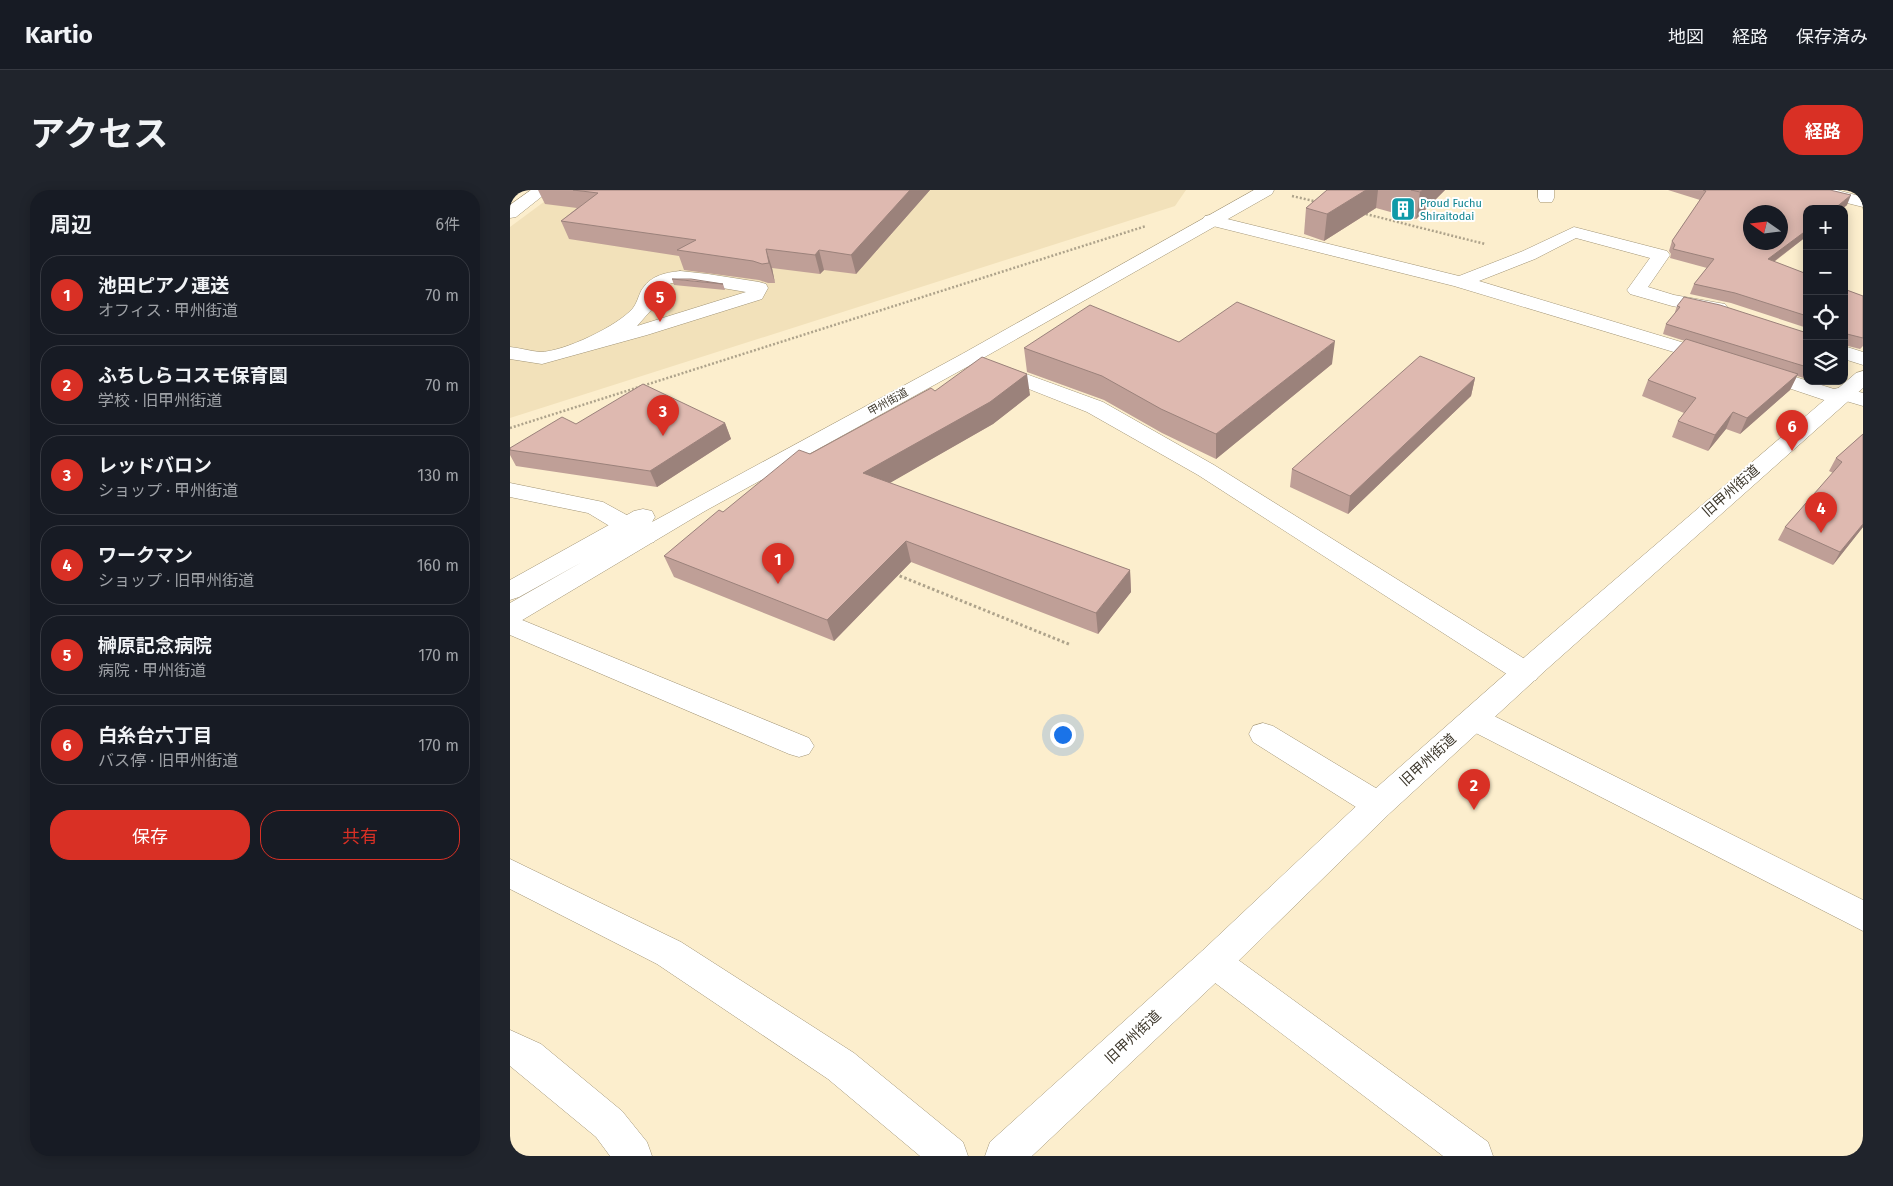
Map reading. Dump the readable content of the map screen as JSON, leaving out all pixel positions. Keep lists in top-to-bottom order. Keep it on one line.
{"streets":{"main road":["甲州街道","旧甲州街道"]},"places":{"building":["Proud Fuchu Shiraitodai"]},"north":"left","page":{"header":"Kartio","nav":["地図","経路","保存済み"],"title":"アクセス","buttons":["経路",["保存","共有"]],"heading":["周辺","6件"],"map_buttons":["+","−"],"list":[{"mark":"1","name":"池田ピアノ運送","note":"オフィス · 甲州街道","value":"70 m"},{"mark":"2","name":"ふちしらコスモ保育園","note":"学校 · 旧甲州街道","value":"70 m"},{"mark":"3","name":"レッドバロン","note":"ショップ · 甲州街道","value":"130 m"},{"mark":"4","name":"ワークマン","note":"ショップ · 旧甲州街道","value":"160 m"},{"mark":"5","name":"榊原記念病院","note":"病院 · 甲州街道","value":"170 m"},{"mark":"6","name":"白糸台六丁目","note":"バス停 · 旧甲州街道","value":"170 m"}],"pins":["5","3","6","4","1","2"]}}
